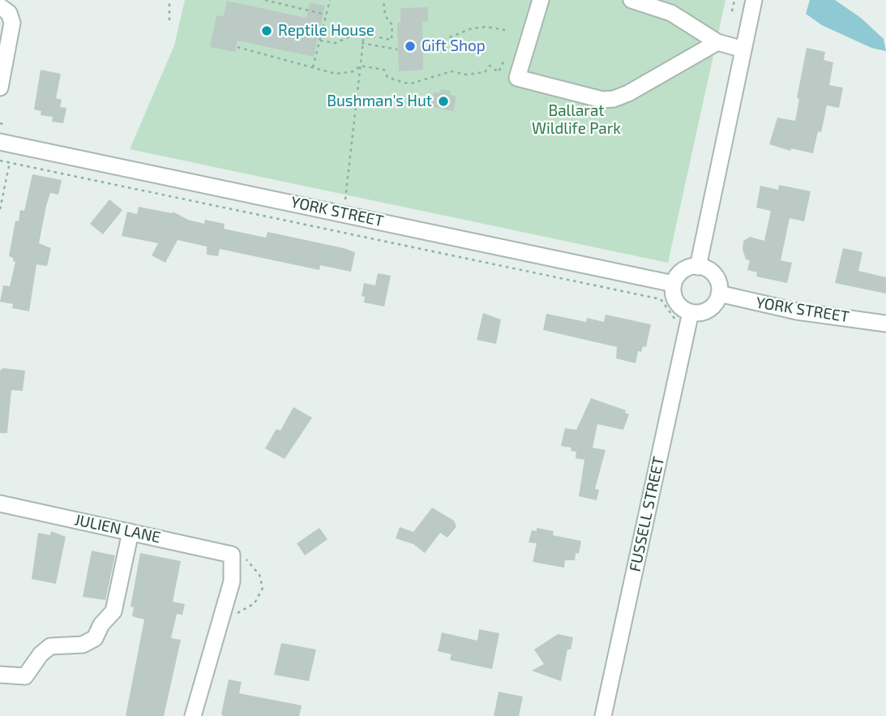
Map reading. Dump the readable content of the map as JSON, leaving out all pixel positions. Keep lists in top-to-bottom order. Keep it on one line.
{"streets":{"street":["YORK STREET","FUSSELL STREET","JULIEN LANE"]},"crossings":[["YORK STREET","FUSSELL STREET"]],"parks":["Ballarat Wildlife Park"],"places":["Reptile House","Gift Shop","Bushman's Hut"]}
